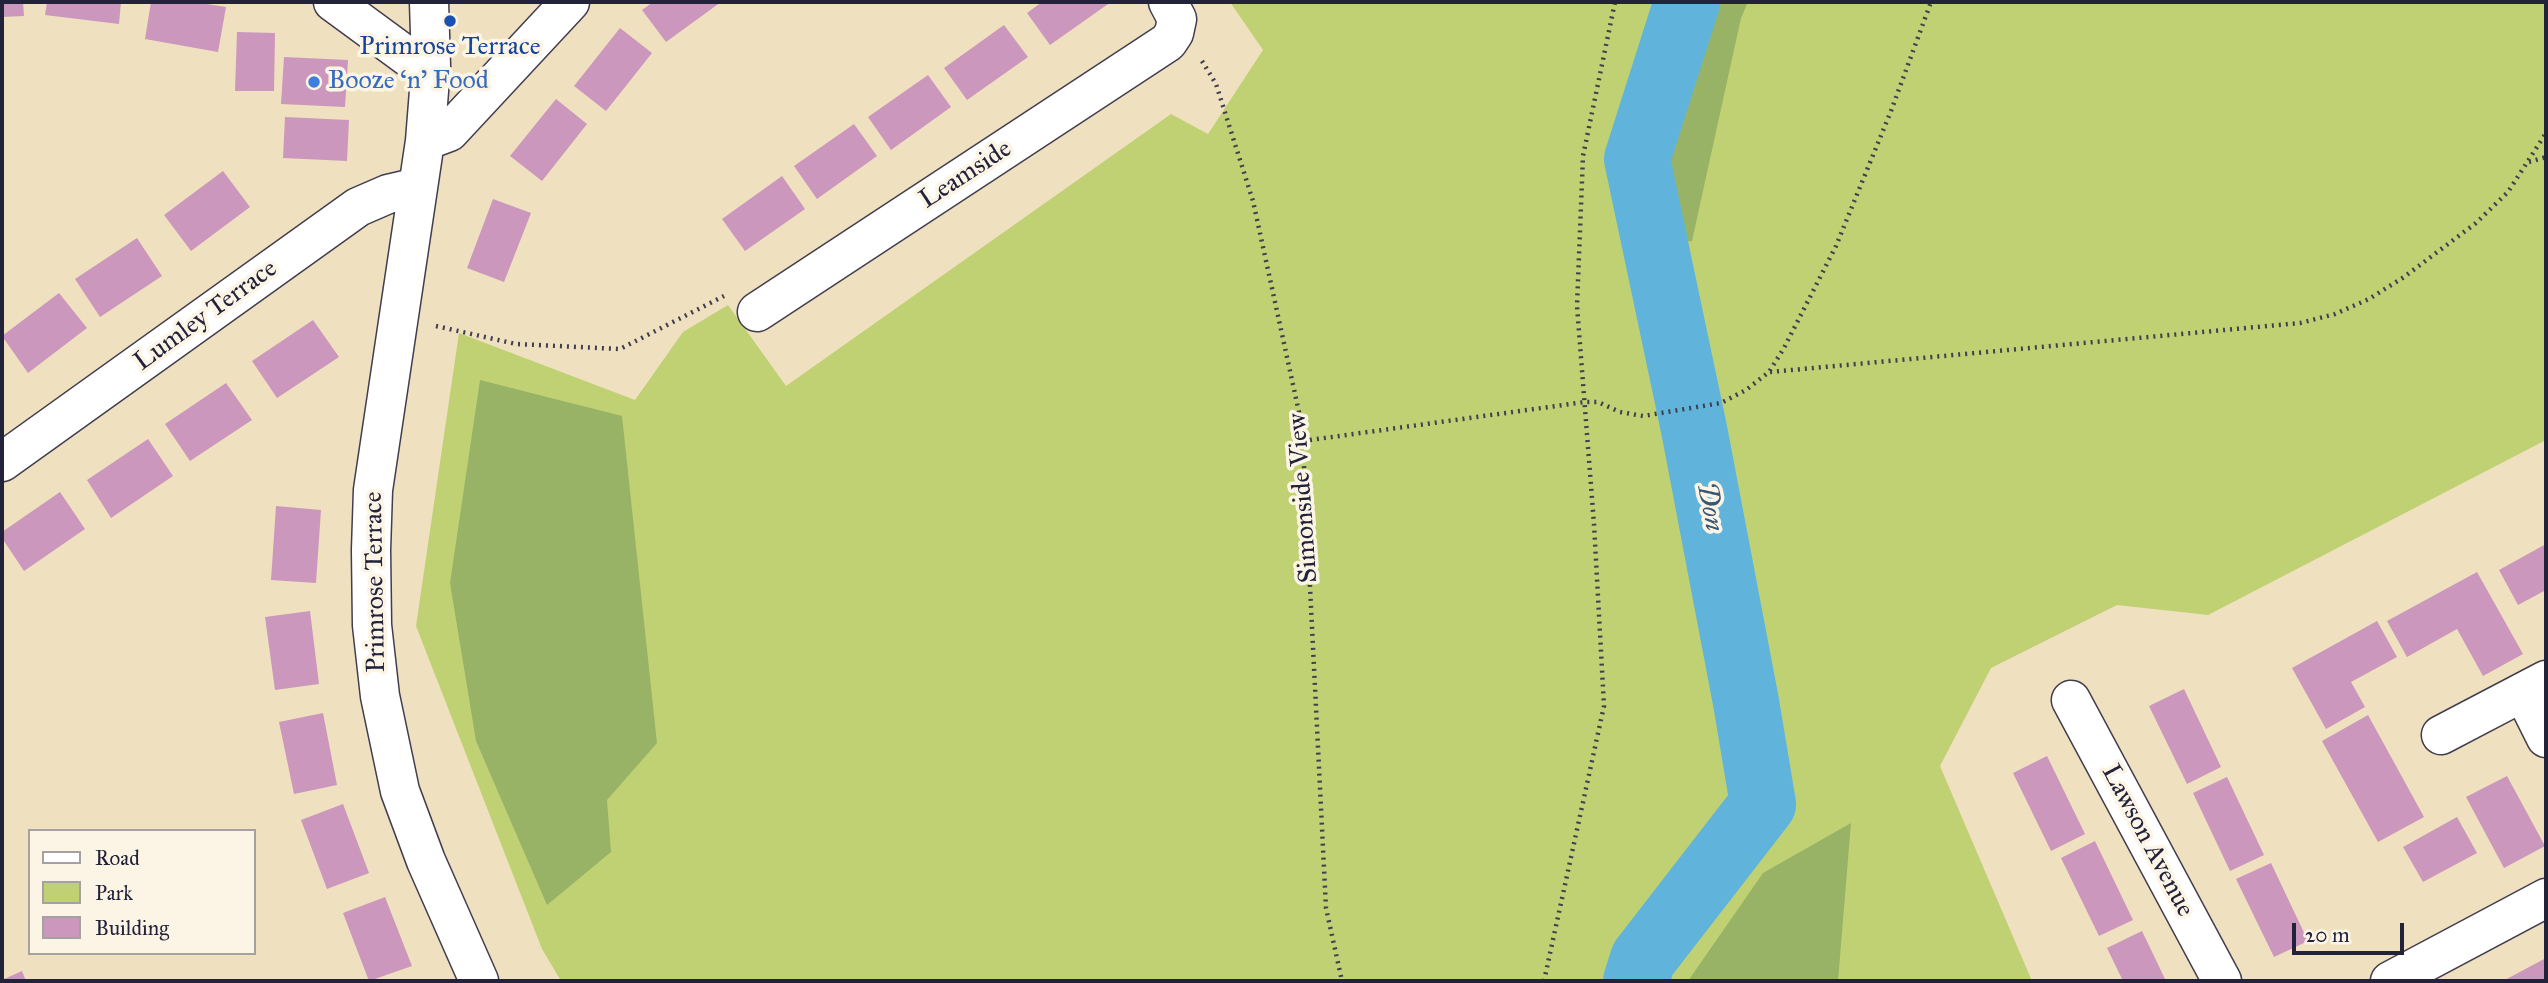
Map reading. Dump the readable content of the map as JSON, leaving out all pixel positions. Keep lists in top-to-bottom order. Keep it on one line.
{"streets":{"street":["Leamside","Lumley Terrace","Primrose Terrace","Lawson Avenue"],"path":["Simonside View"]},"crossings":[["Leamside","Simonside View"],["Lumley Terrace","Primrose Terrace"]],"water":["Don"],"places":["Primrose Terrace","Booze ‘n’ Food"],"legend":["Road","Park","Building"],"scale_bar":"20 m"}
